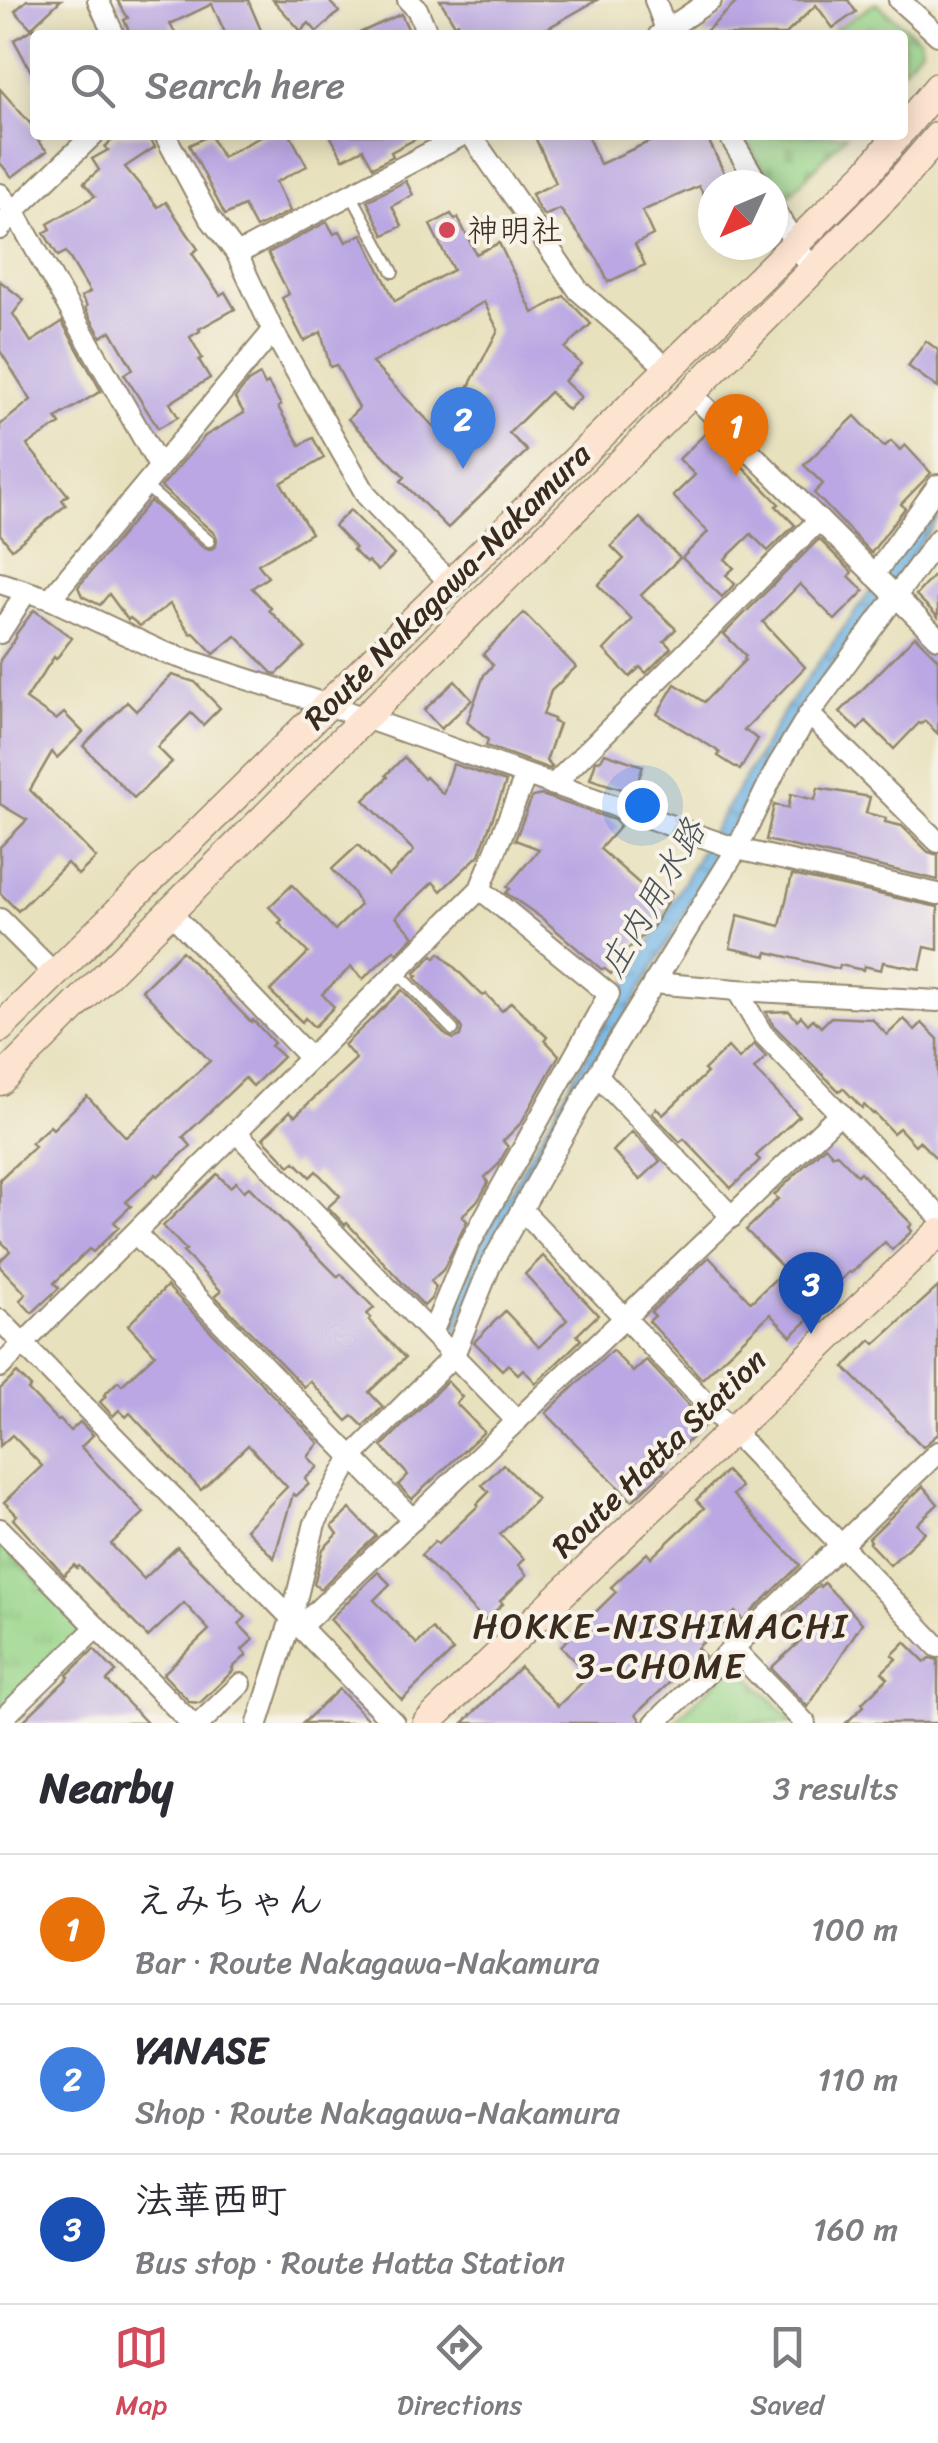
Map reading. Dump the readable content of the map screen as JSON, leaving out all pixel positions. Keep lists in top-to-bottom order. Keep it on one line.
{"streets":{"main road":["Route Nakagawa-Nakamura","Route Hatta Station"]},"districts":["HOKKE-NISHIMACHI 3-CHOME"],"water":["庄内用水路"],"places":["神明社"],"north":"bottom left","page":{"search":"Search here","pins":["2","1","3"],"heading":["Nearby","3 results"],"list":[{"mark":"1","name":"えみちゃん","note":"Bar · Route Nakagawa-Nakamura","value":"100 m"},{"mark":"2","name":"YANASE","note":"Shop · Route Nakagawa-Nakamura","value":"110 m"},{"mark":"3","name":"法華西町","note":"Bus stop · Route Hatta Station","value":"160 m"}],"nav":["Map","Directions","Saved"]}}
